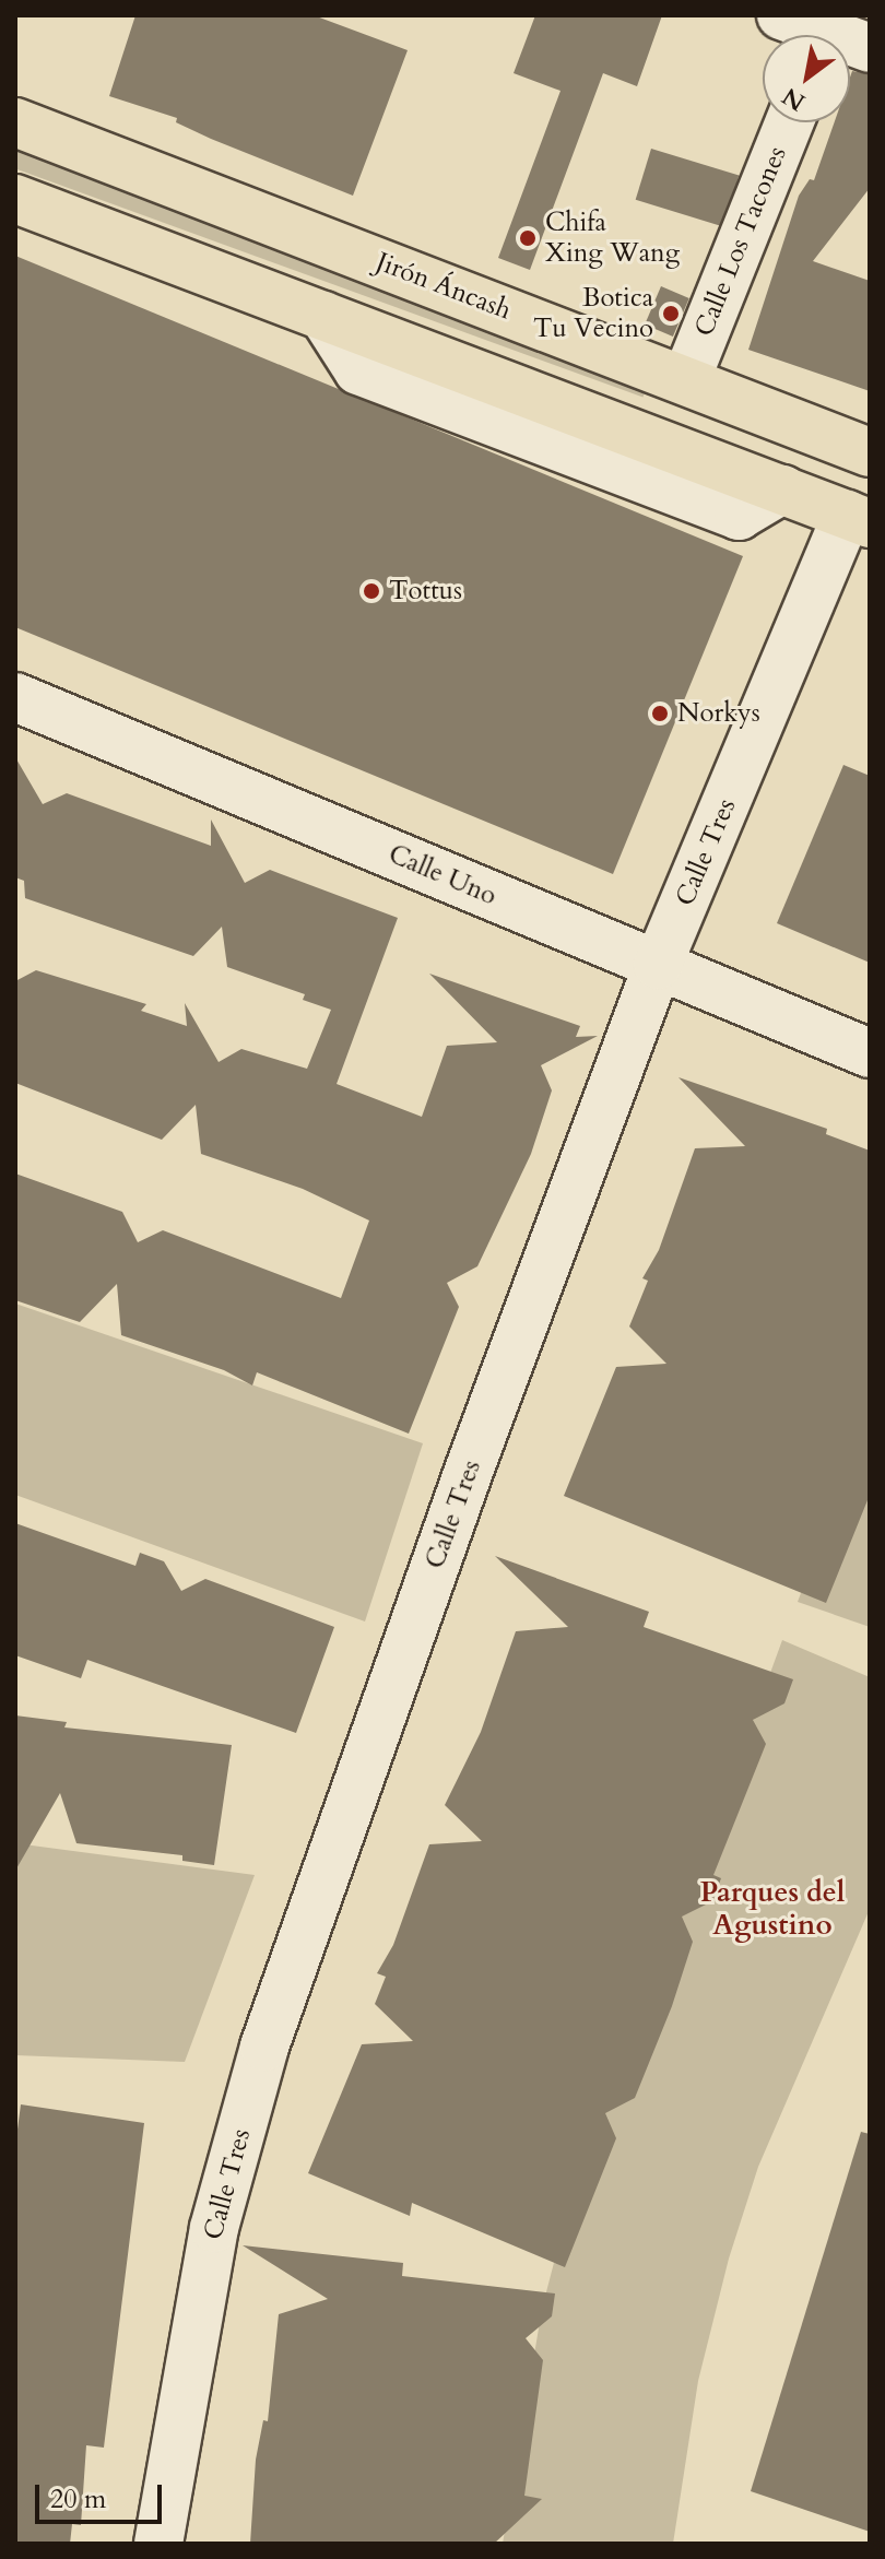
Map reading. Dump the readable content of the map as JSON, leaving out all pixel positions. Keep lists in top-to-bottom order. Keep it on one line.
{"streets":{"main road":["Jirón Áncash"],"street":["Calle Los Tacones","Calle Tres","Calle Uno"]},"crossings":[["Calle Los Tacones","Jirón Áncash"],["Calle Tres","Calle Uno"]],"districts":["Parques del Agustino"],"places":["Chifa Xing Wang","Botica Tu Vecino","Tottus","Norkys"],"scale_bar":"20 m","north":"bottom left"}
